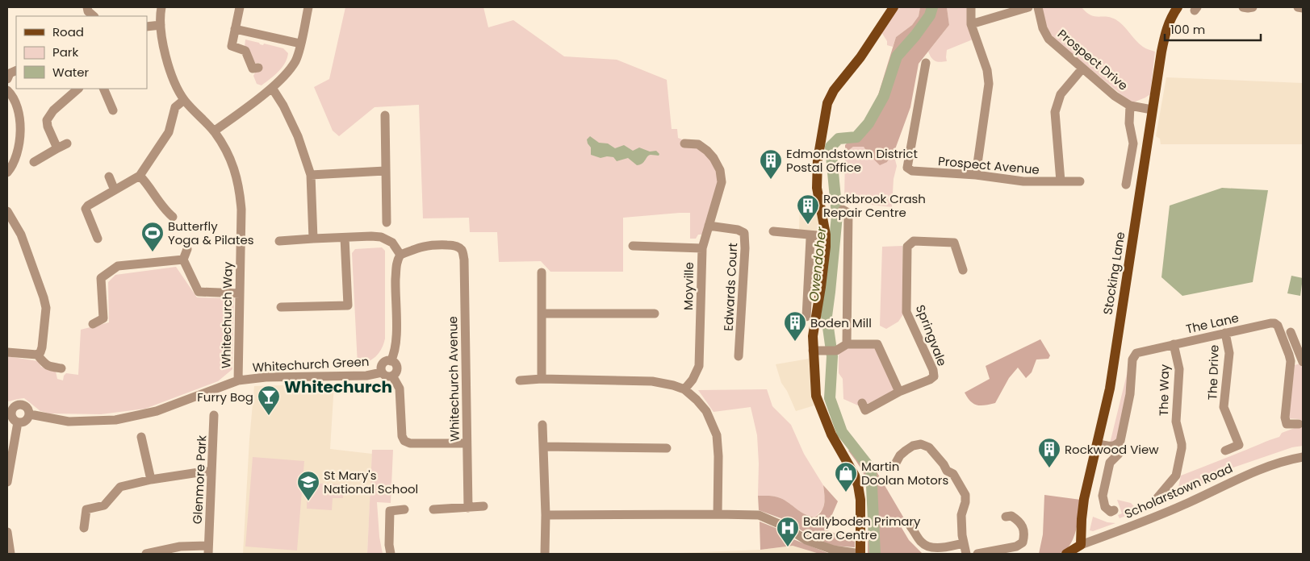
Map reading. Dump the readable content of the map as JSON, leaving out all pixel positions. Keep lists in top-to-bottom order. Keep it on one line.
{"streets":{"main road":["Stocking Lane","Scholarstown Road"],"street":["Prospect Drive","Prospect Avenue","Moyville","Edwards Court","Whitechurch Way","The Lane","Springvale","Whitechurch Green","The Drive","Whitechurch Avenue","The Way","Glenmore Park"]},"crossings":[["Prospect Drive","Stocking Lane"],["Stocking Lane","Scholarstown Road"],["Whitechurch Way","Whitechurch Green"],["The Lane","The Drive"],["The Lane","The Way"]],"districts":["Whitechurch"],"water":["Owendoher"],"places":{"building":["Edmondstown District Postal Office","Rockbrook Crash Repair Centre","Boden Mill","Rockwood View"],"sports":["Butterfly Yoga & Pilates"],"bar":["Furry Bog"],"shop":["Martin Doolan Motors"],"school or university":["St Mary's National School"],"hospital":["Ballyboden Primary Care Centre"]},"legend":["Road","Park","Water"],"scale_bar":"100 m"}
